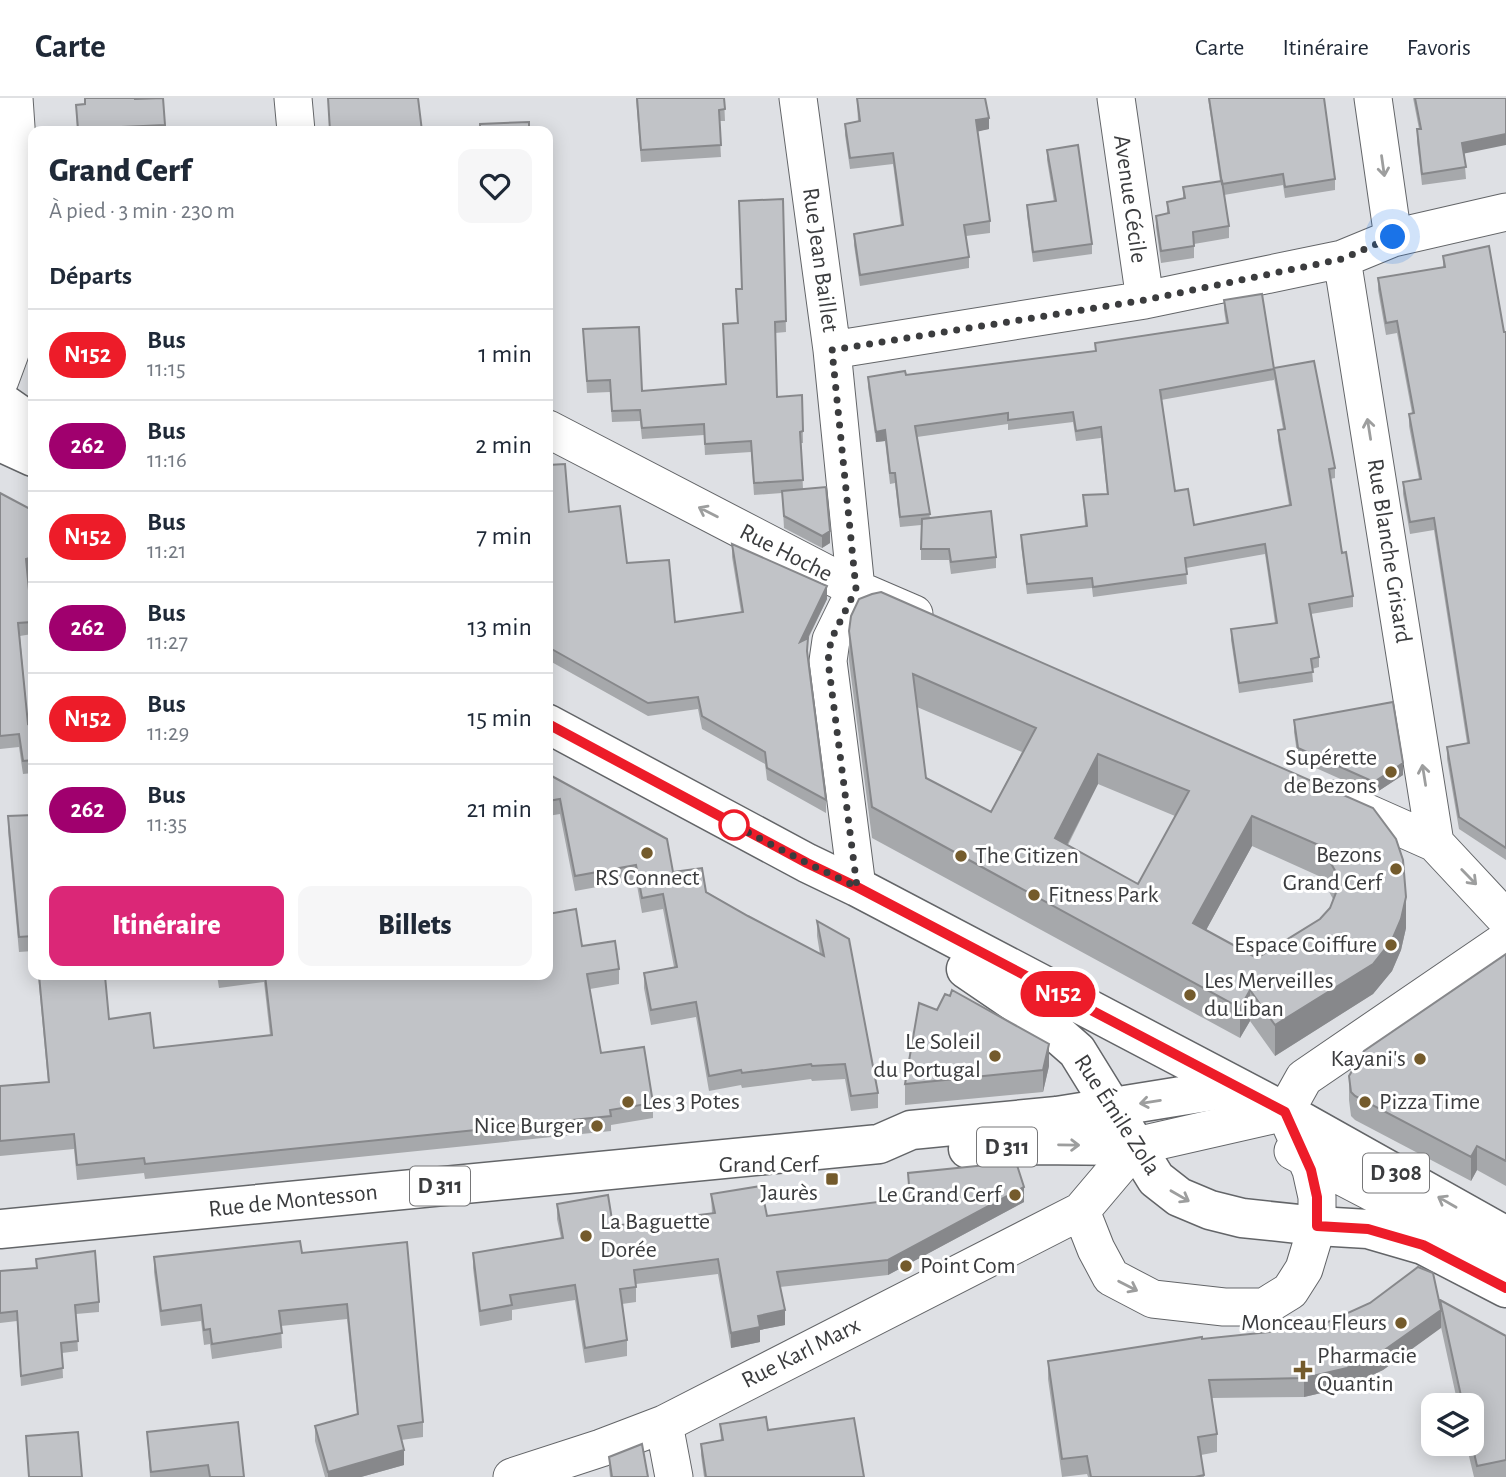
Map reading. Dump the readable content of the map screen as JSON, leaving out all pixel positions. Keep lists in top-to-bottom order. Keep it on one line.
{"streets":{"main road":["Rue Émile Zola","D 311","D 308","Rue de Montesson"],"street":["Avenue Cécile","Rue Jean Baillet","Rue Blanche Grisard","Rue Hoche","Rue Karl Marx"]},"crossings":[["Rue Jean Baillet","Rue Hoche"],["Rue Émile Zola","D 311"],["Rue Émile Zola","Rue de Montesson"],["D 311","Rue de Montesson"]],"one_way":["Rue Blanche Grisard","Rue Hoche"],"places":{"other":["Supérette de Bezons","RS Connect","The Citizen","Bezons Grand Cerf","Fitness Park","Espace Coiffure","Les Merveilles du Liban","Le Soleil du Portugal","Kayani's","Les 3 Potes","Pizza Time","Nice Burger","Le Grand Cerf","La Baguette Dorée","Point Com","Monceau Fleurs"],"transit":["Grand Cerf Jaurès"],"health":["Pharmacie Quantin"]},"lines":["bus line N152"],"page":{"header":"Carte","nav":["Carte","Itinéraire","Favoris"],"on_map":"N152","heading":[["Grand Cerf","À pied · 3 min · 230 m"],"Départs"],"list":[{"mark":"N152","name":"Bus","note":"11:15","value":"1 min"},{"mark":"262","name":"Bus","note":"11:16","value":"2 min"},{"mark":"N152","name":"Bus","note":"11:21","value":"7 min"},{"mark":"262","name":"Bus","note":"11:27","value":"13 min"},{"mark":"N152","name":"Bus","note":"11:29","value":"15 min"},{"mark":"262","name":"Bus","note":"11:35","value":"21 min"}],"buttons":["Itinéraire","Billets"]}}
